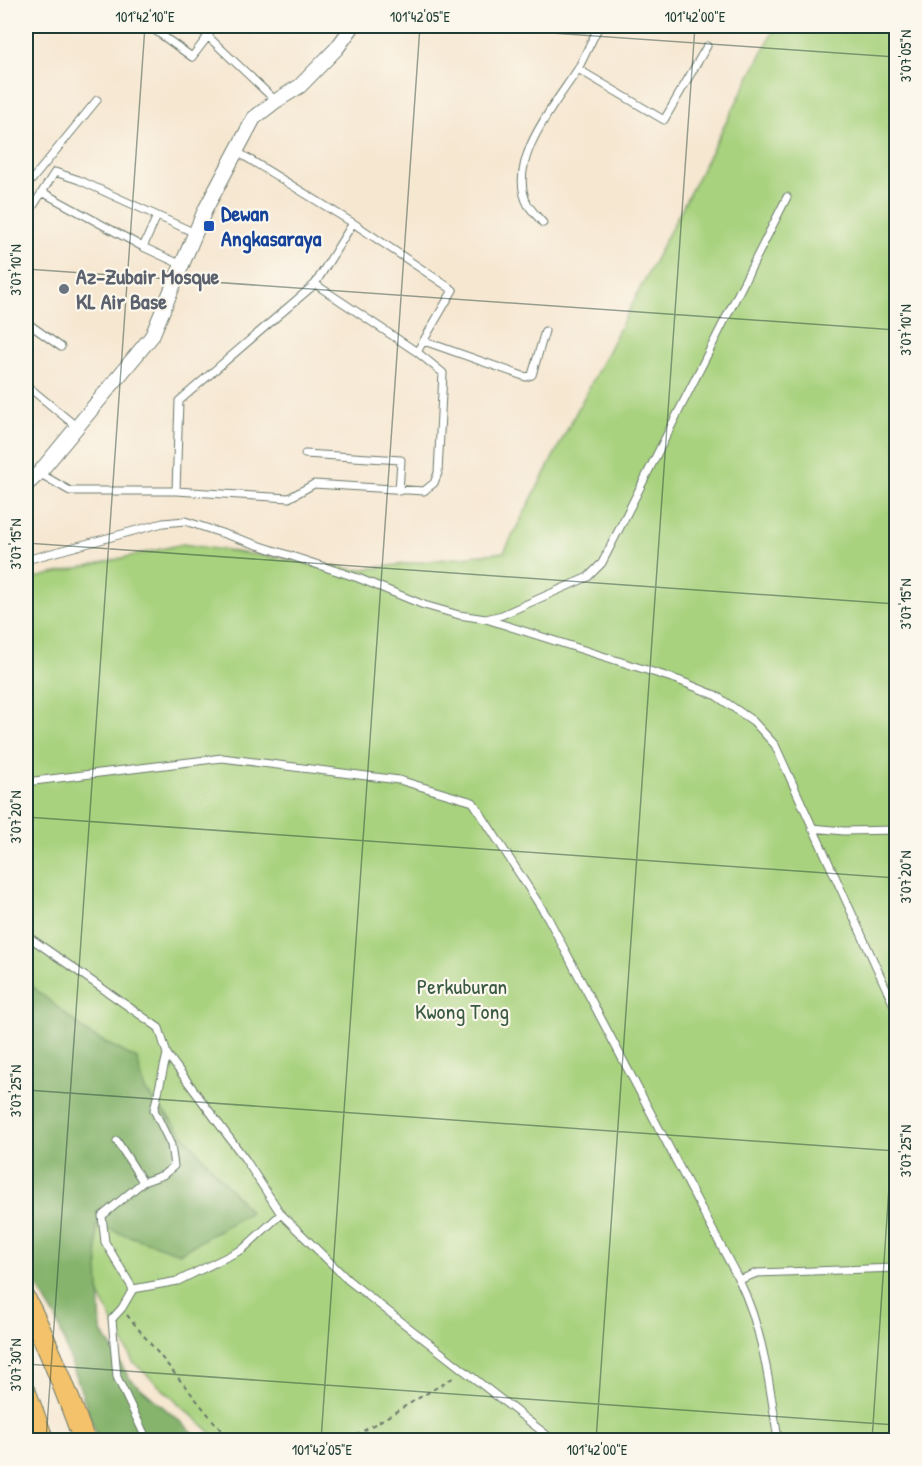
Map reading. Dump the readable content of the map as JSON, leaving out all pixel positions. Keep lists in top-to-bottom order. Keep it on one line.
{"parks":["Perkuburan Kwong Tong"],"places":{"transit":["Dewan Angkasaraya"],"other":["Az-Zubair Mosque KL Air Base"]},"coordinates":["101°42'10\"E","101°42'05\"E","101°42'00\"E","3°07'05\"N","3°07'10\"N","3°07'15\"N","3°07'20\"N","3°07'25\"N","3°07'30\"N"]}
